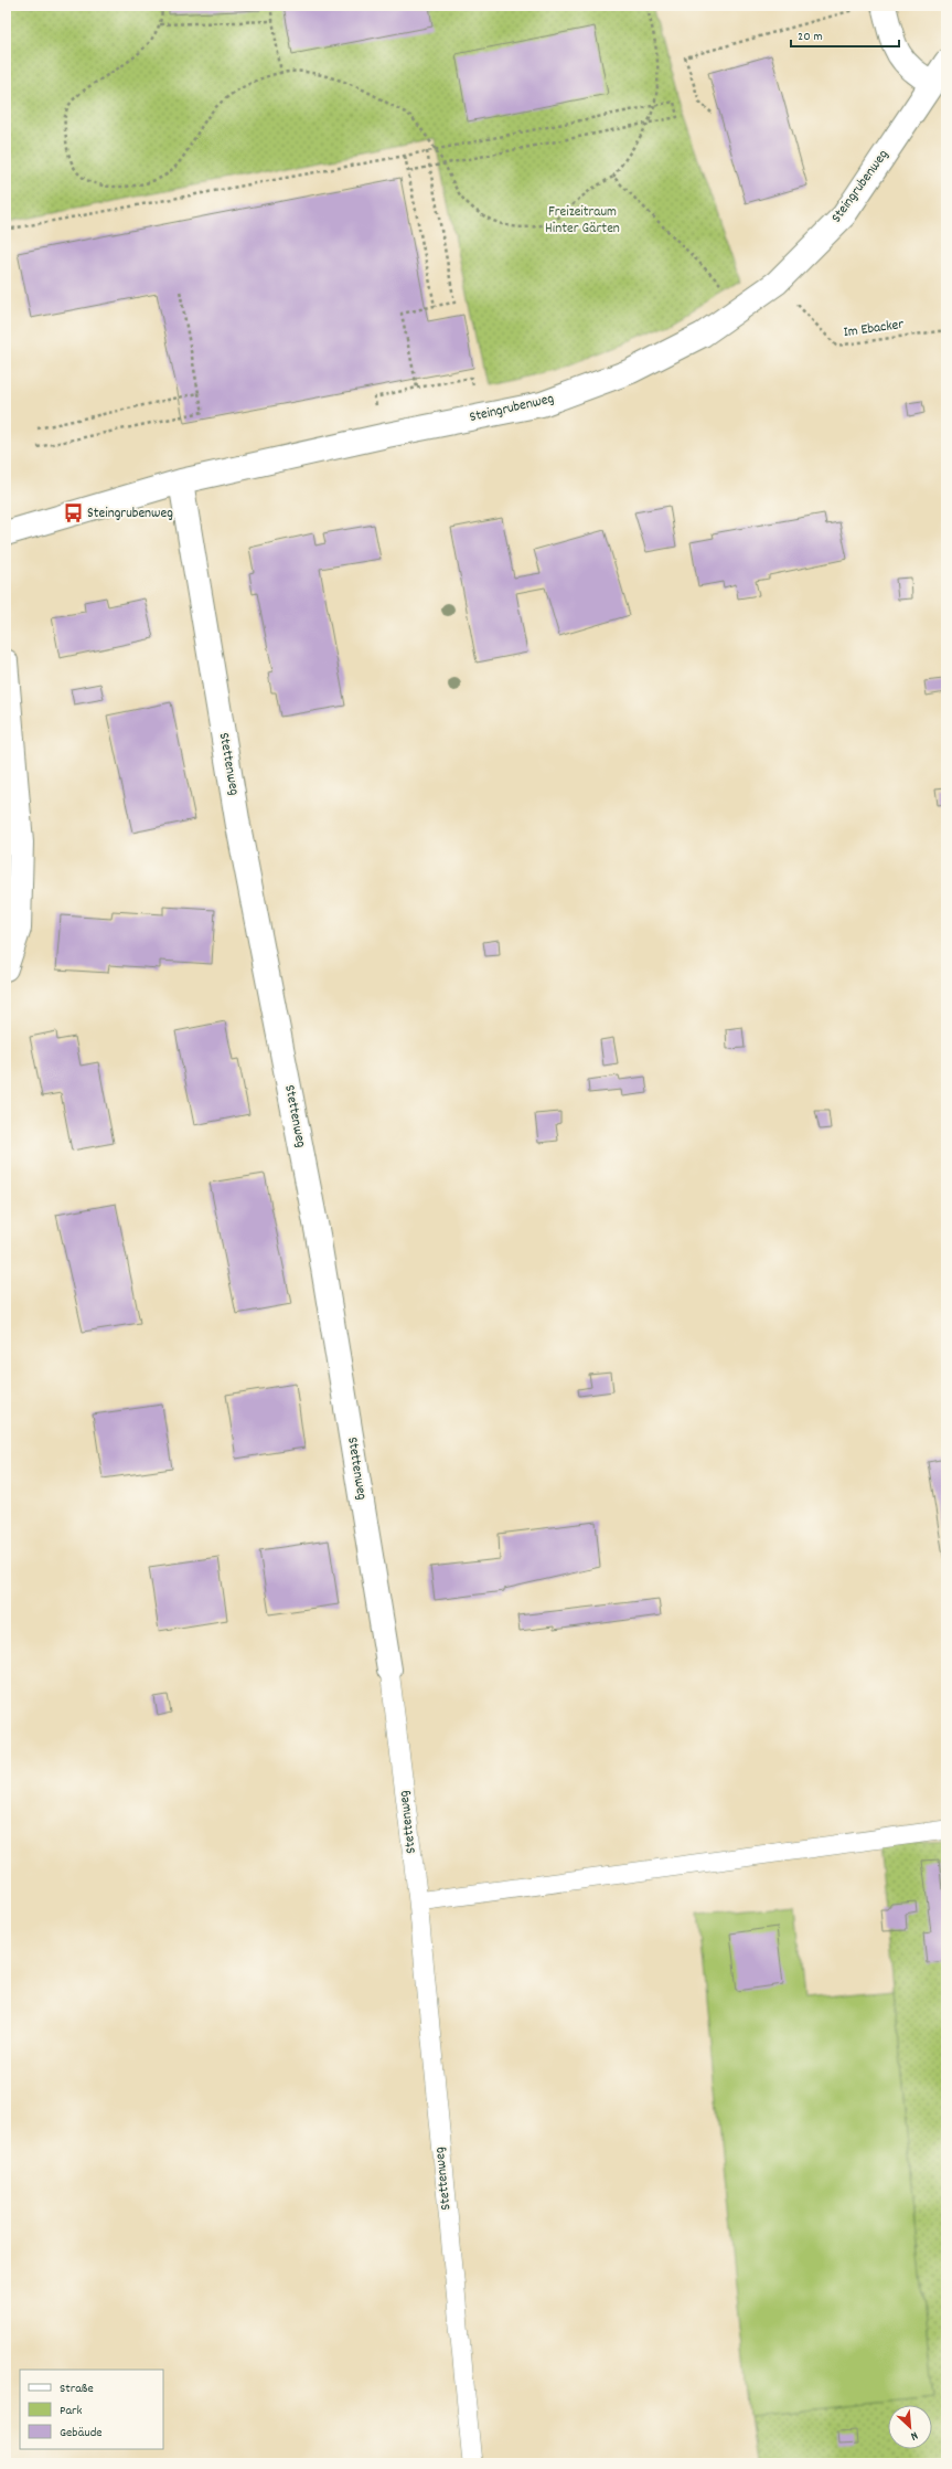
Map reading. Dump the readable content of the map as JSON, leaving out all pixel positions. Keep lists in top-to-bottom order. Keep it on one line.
{"streets":{"street":["Steingrubenweg","Stettenweg"],"path":["Im Ebacker"]},"crossings":[["Steingrubenweg","Im Ebacker"],["Steingrubenweg","Stettenweg"]],"parks":["Freizeitraum Hinter Gärten"],"places":{"bus stop":["Steingrubenweg"]},"legend":["Straße","Park","Gebäude"],"scale_bar":"20 m","north":"bottom right"}
